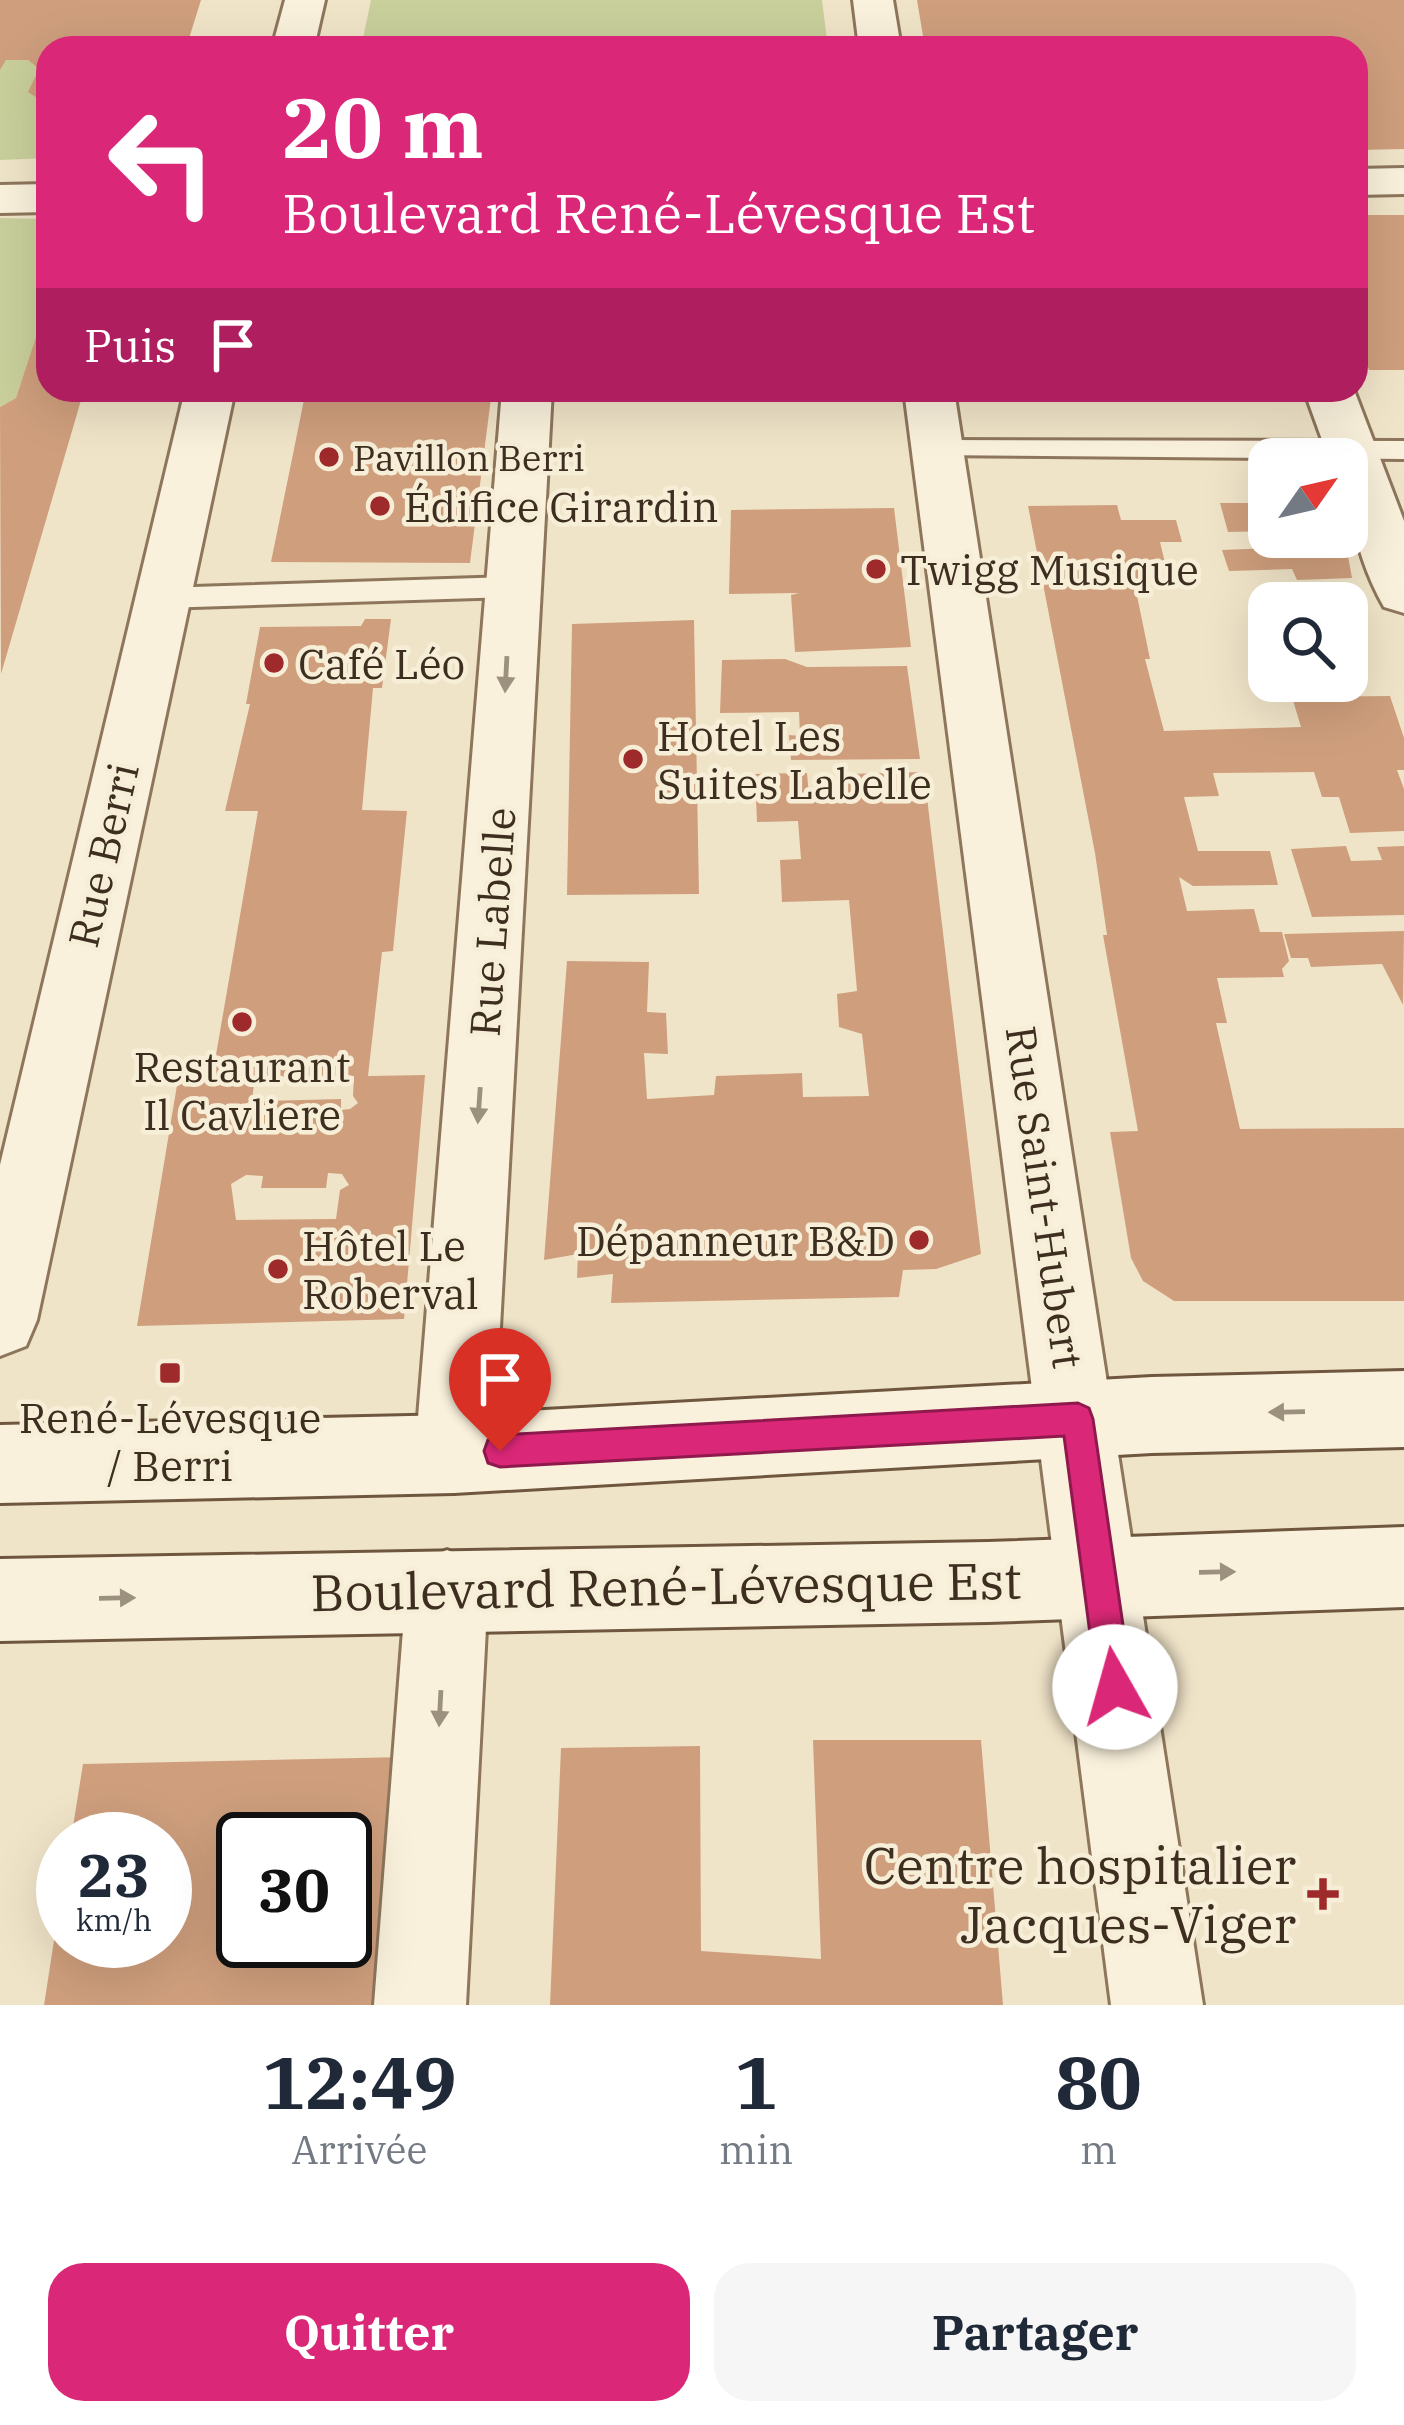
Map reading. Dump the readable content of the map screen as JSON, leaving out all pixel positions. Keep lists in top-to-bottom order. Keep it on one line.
{"streets":{"street":["Rue Berri","Rue Labelle","Rue Saint-Hubert","Boulevard René-Lévesque Est"]},"crossings":[["Rue Saint-Hubert","Boulevard René-Lévesque Est"]],"one_way":["Rue Labelle"],"places":{"other":["Pavillon Berri","Édifice Girardin","Twigg Musique","Café Léo","Hotel Les Suites Labelle","Restaurant Il Cavliere","Dépanneur B&D","Hôtel Le Roberval"],"transit":["René-Lévesque / Berri"],"health":["Centre hospitalier Jacques-Viger"]},"north":"top right","page":{"turn":["20 m","Boulevard René-Lévesque Est"],"then":"Puis","speed":"23 km/h","limit":"30","eta":["12:49","Arrivée","1","min","80","m"],"buttons":["Quitter","Partager"]}}
